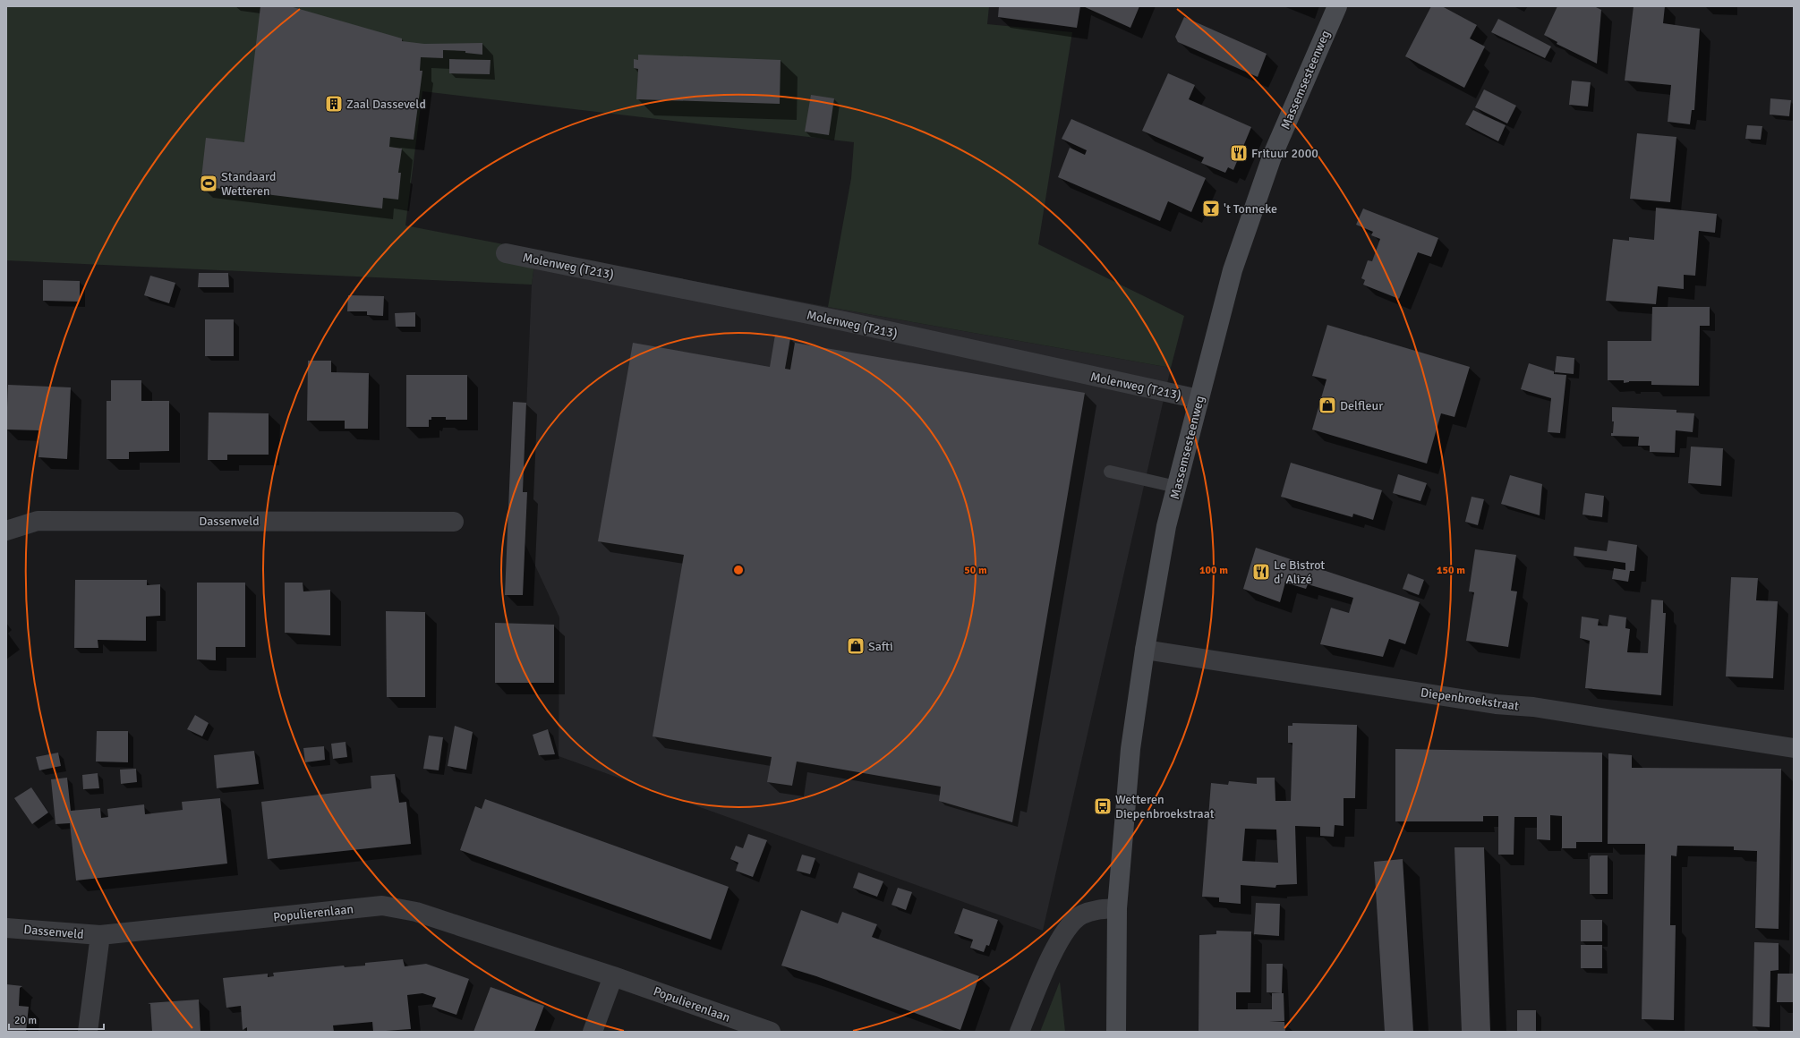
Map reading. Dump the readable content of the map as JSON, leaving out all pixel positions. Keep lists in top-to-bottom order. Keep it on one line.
{"streets":{"main road":["Massemsesteenweg"],"street":["Molenweg (T213)","Dassenveld","Diepenbroekstraat","Populierenlaan"]},"crossings":[["Massemsesteenweg","Molenweg (T213)"],["Massemsesteenweg","Diepenbroekstraat"],["Dassenveld","Populierenlaan"]],"places":{"building":["Zaal Dasseveld"],"restaurant":["Frituur 2000","Le Bistrot d' Alizé"],"sports":["Standaard Wetteren"],"bar":["'t Tonneke"],"shop":["Delfleur","Safti"],"bus stop":["Wetteren Diepenbroekstraat"]},"scale_bar":"20 m","rings":["50 m","100 m","150 m"]}
